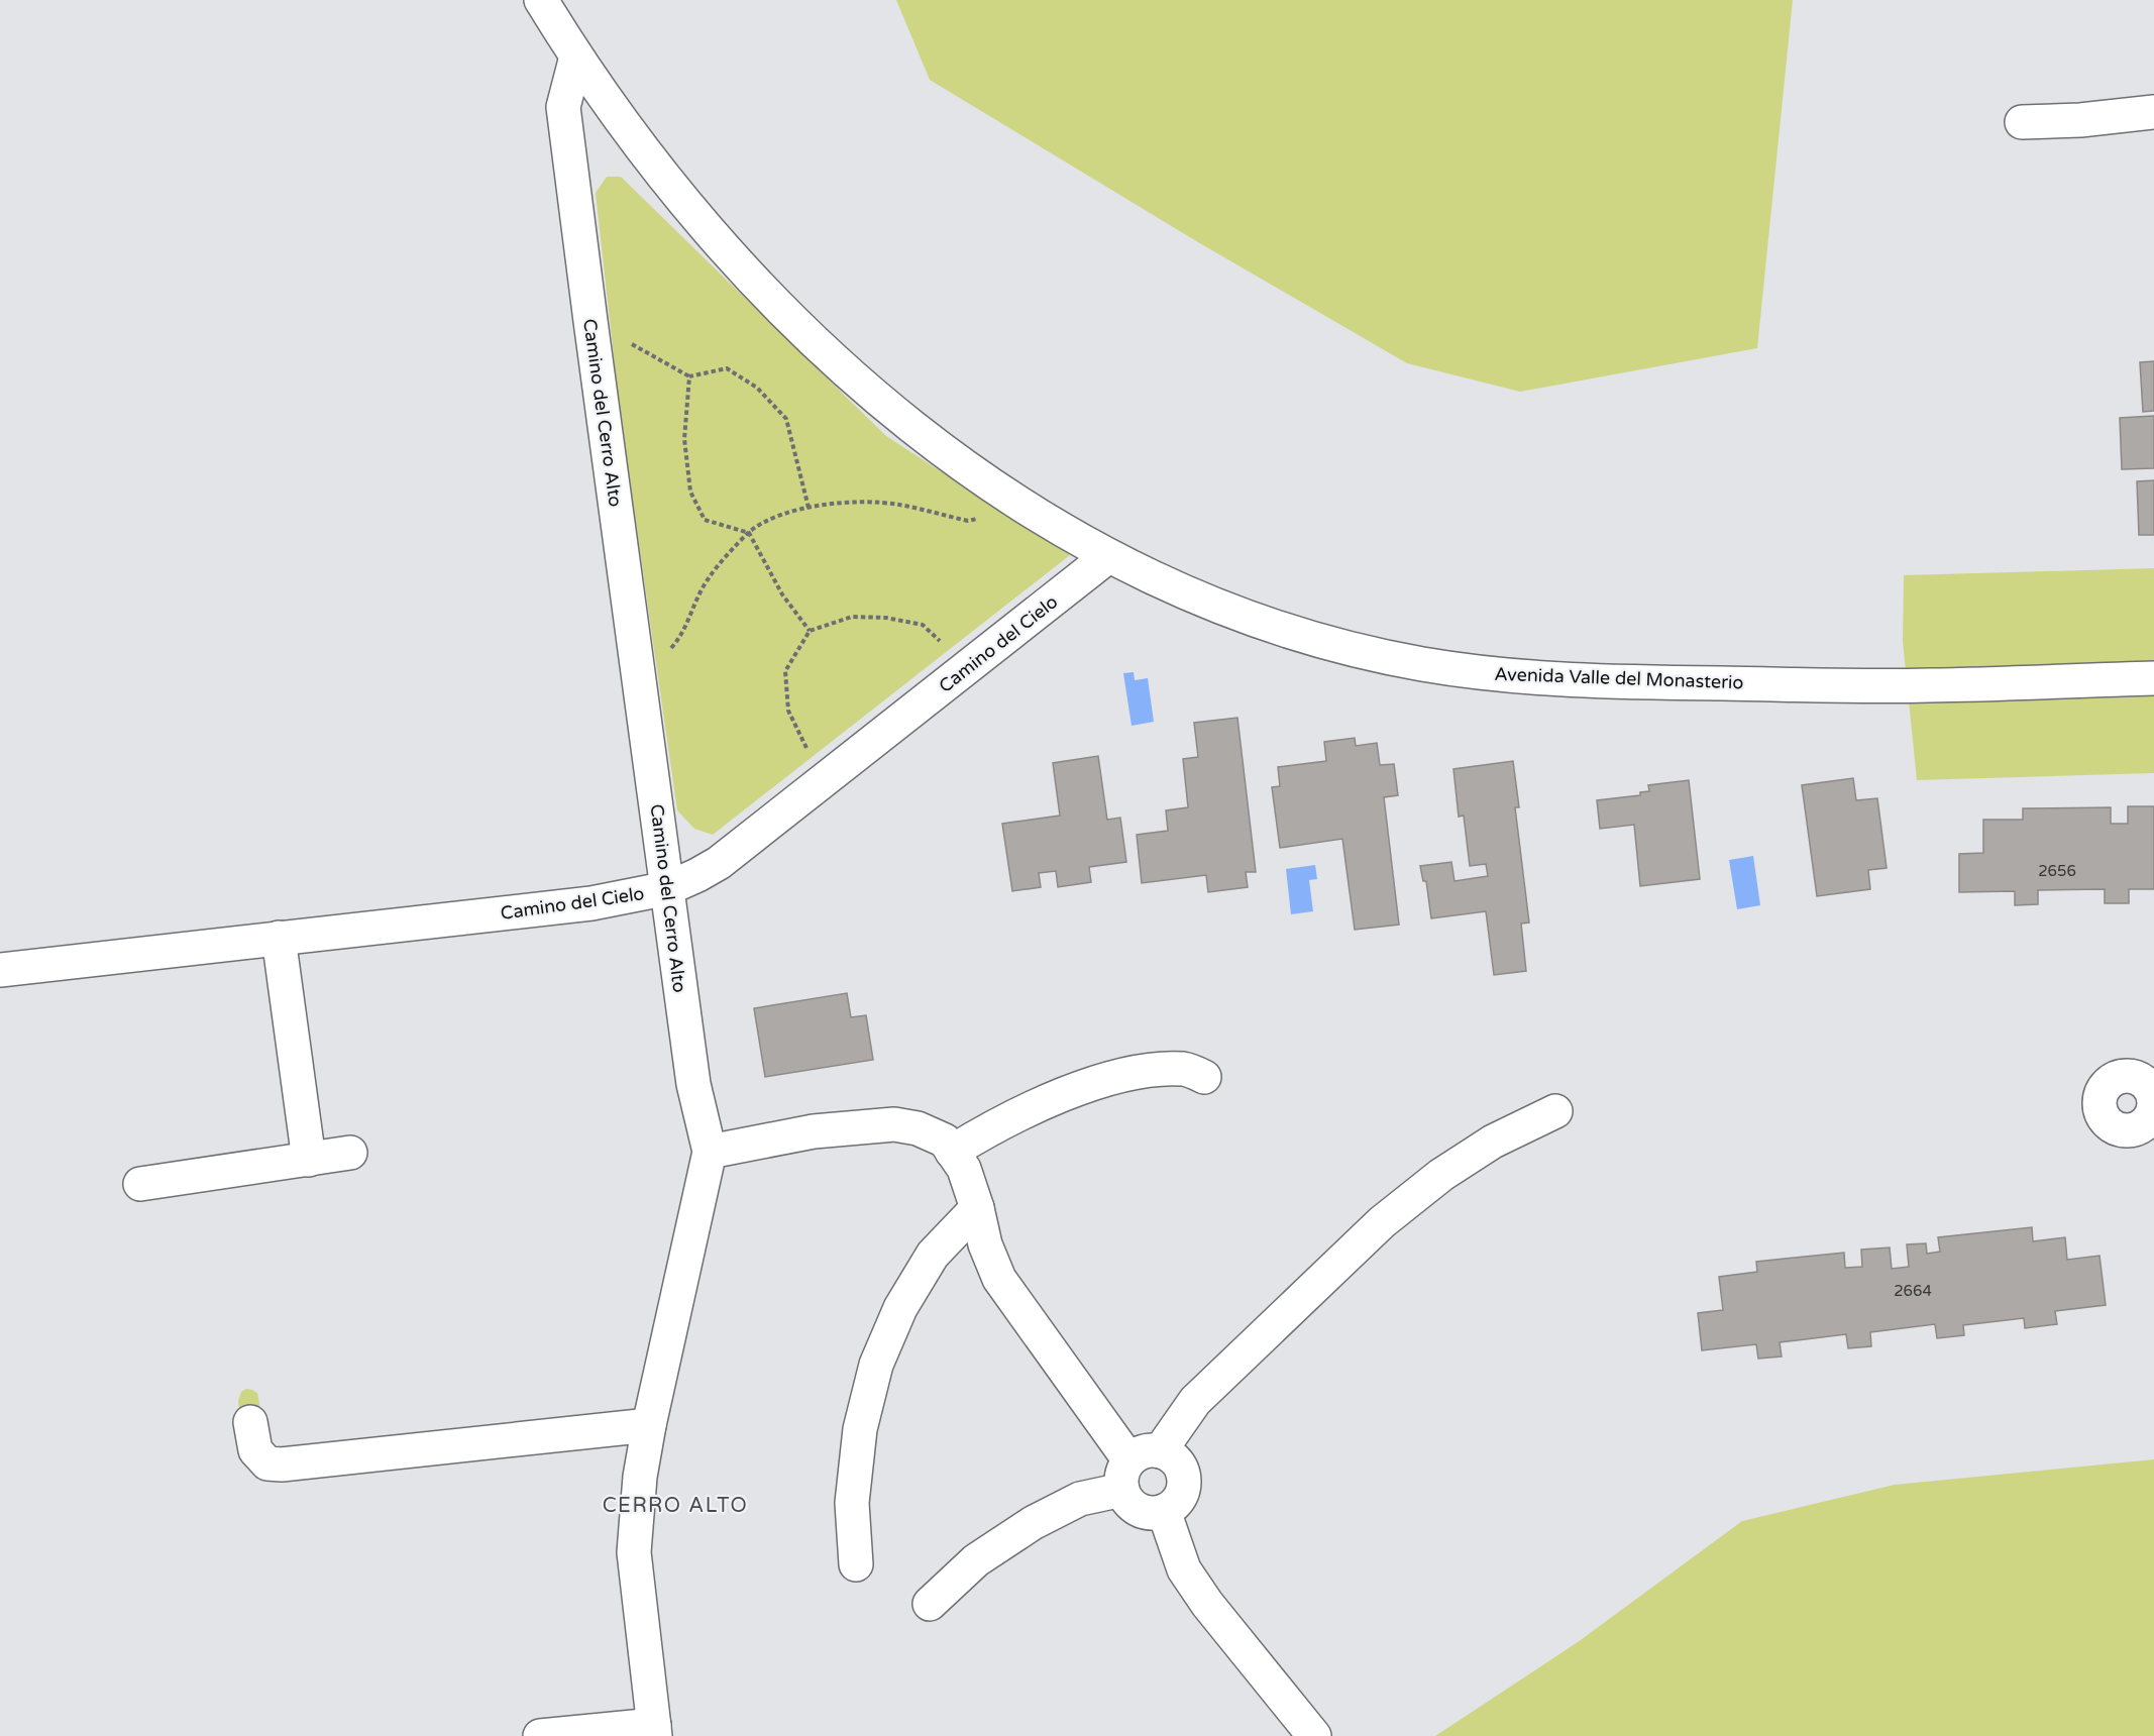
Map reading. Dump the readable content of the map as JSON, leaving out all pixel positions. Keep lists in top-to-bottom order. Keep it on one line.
{"streets":{"street":["Camino del Cerro Alto","Camino del Cielo","Avenida Valle del Monasterio"]},"crossings":[["Camino del Cerro Alto","Camino del Cielo"],["Camino del Cerro Alto","Avenida Valle del Monasterio"],["Camino del Cielo","Avenida Valle del Monasterio"]],"districts":["CERRO ALTO"],"house_numbers":["2656","2664"]}
